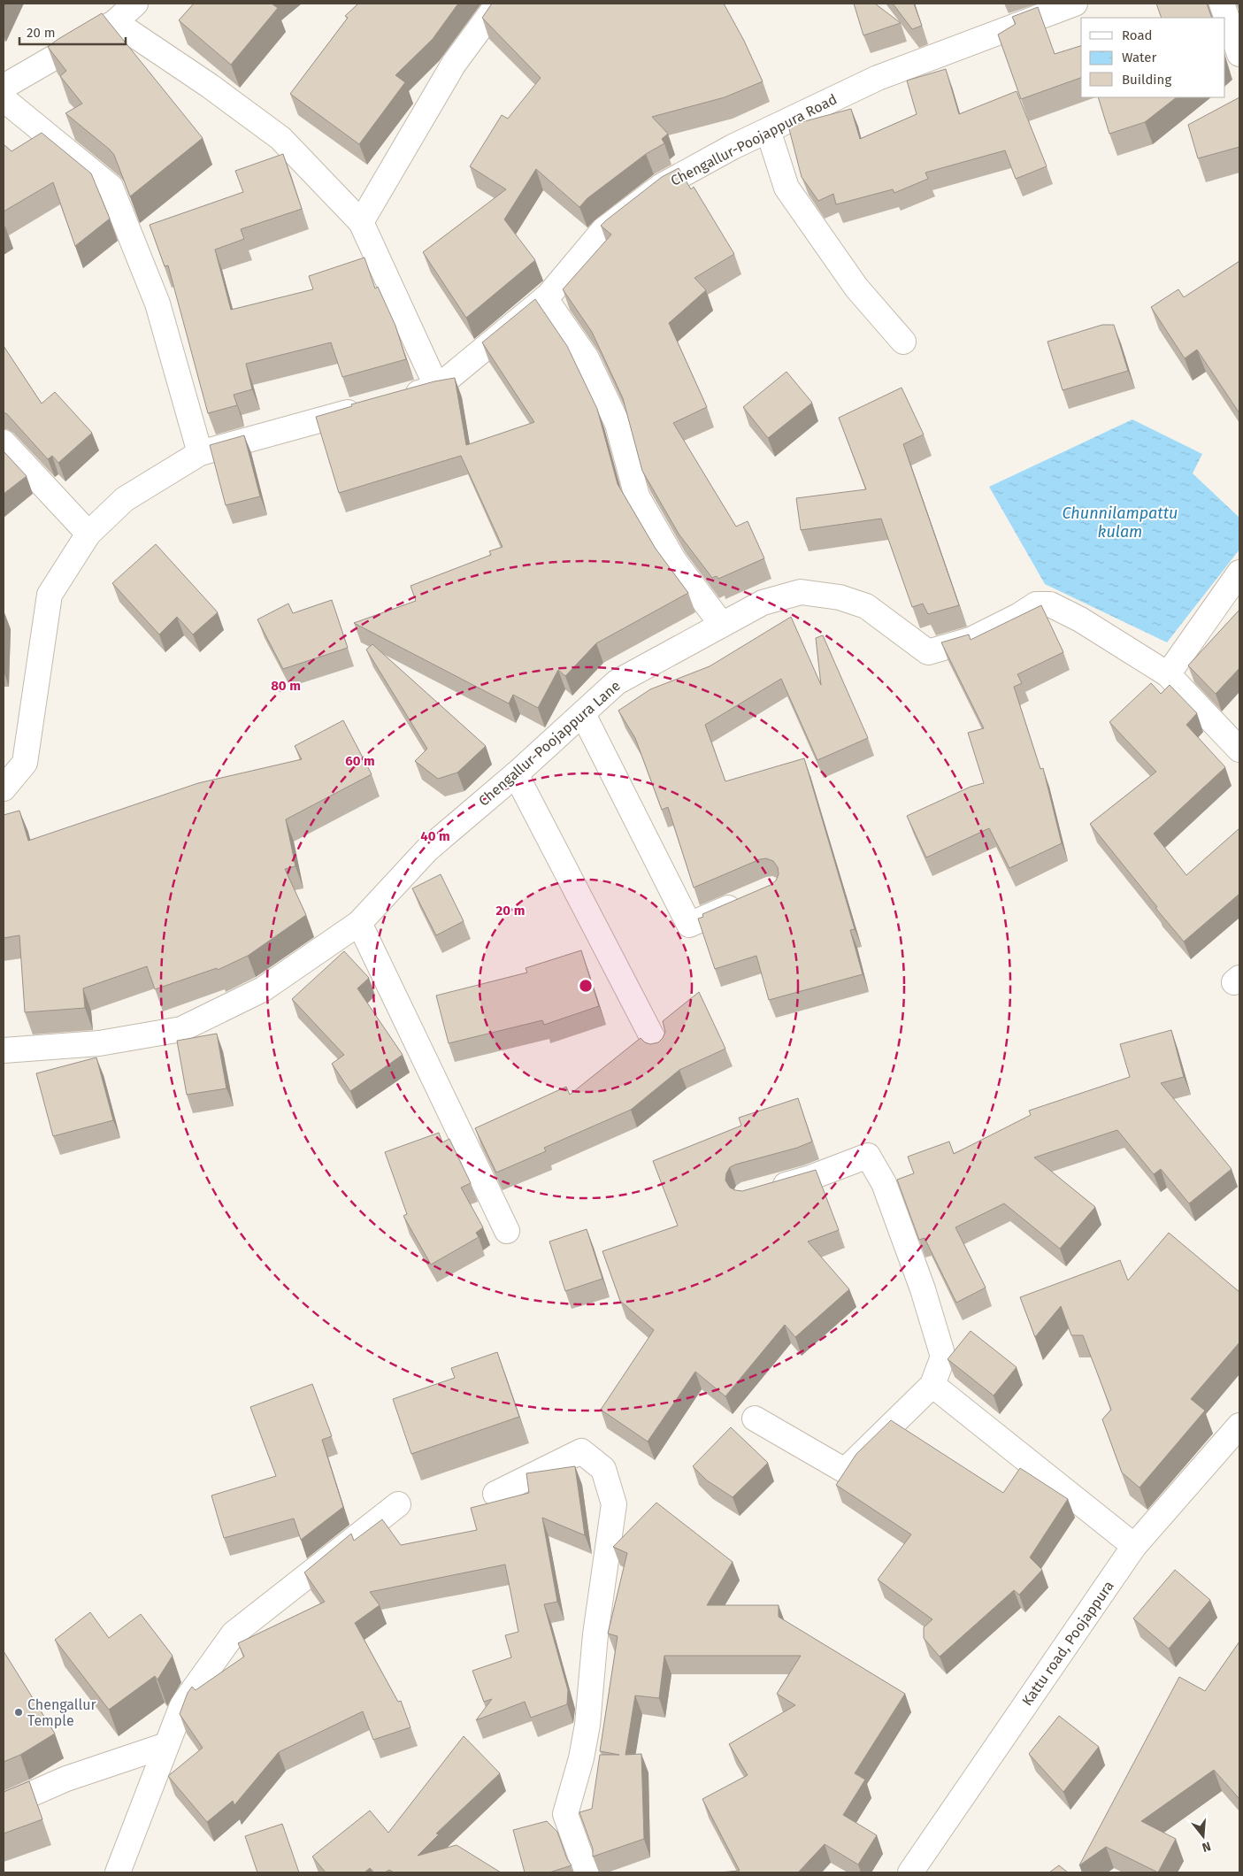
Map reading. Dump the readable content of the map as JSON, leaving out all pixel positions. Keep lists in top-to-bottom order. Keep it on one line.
{"streets":{"street":["Chengallur-Poojappura Road","Chengallur-Poojappura Lane","Kattu road, Poojappura"]},"water":["Chunnilampattu kulam"],"places":["Chengallur Temple"],"legend":["Road","Water","Building"],"scale_bar":"20 m","north":"bottom","rings":["80 m","60 m","40 m","20 m"]}
